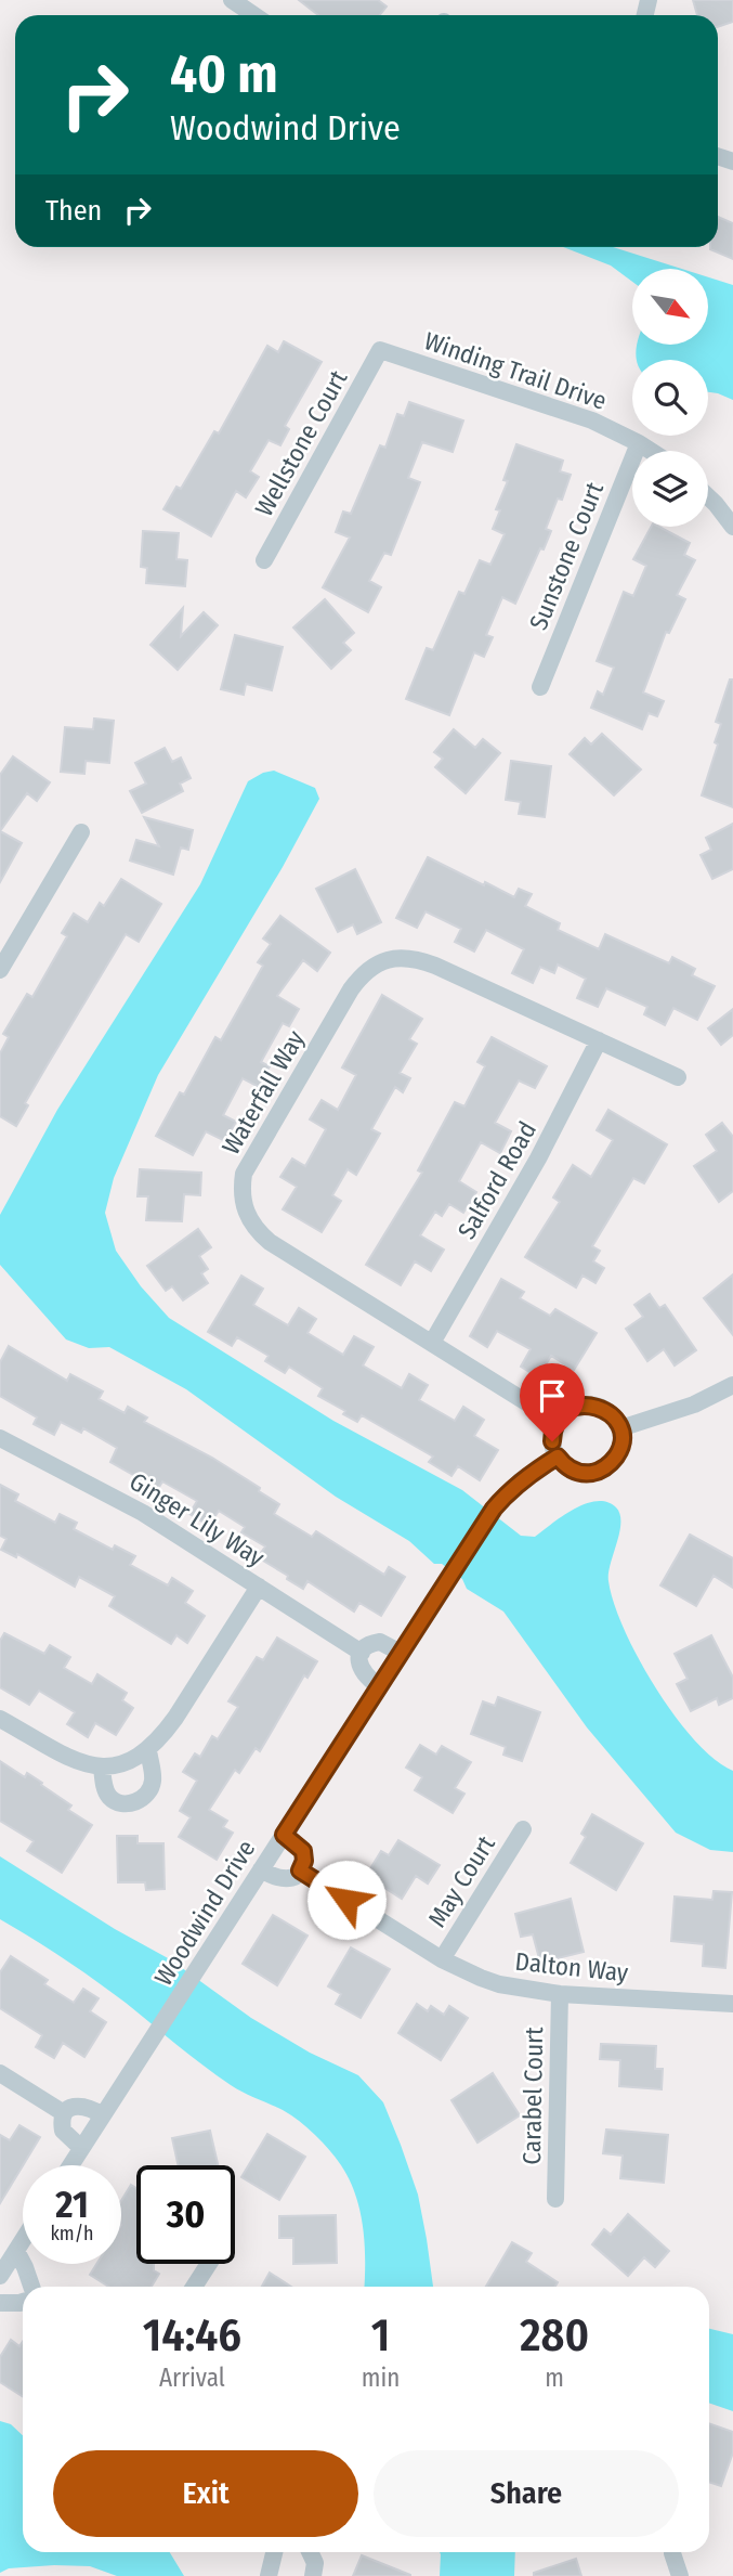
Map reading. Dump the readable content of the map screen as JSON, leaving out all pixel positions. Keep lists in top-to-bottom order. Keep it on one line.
{"streets":{"street":["Winding Trail Drive","Wellstone Court","Sunstone Court","Waterfall Way","Salford Road","Ginger Lily Way","May Court","Woodwind Drive","Dalton Way","Carabel Court"]},"crossings":[["Winding Trail Drive","Wellstone Court"],["Winding Trail Drive","Sunstone Court"],["Waterfall Way","Salford Road"],["Waterfall Way","Woodwind Drive"],["May Court","Dalton Way"],["Dalton Way","Carabel Court"]],"north":"bottom right","page":{"turn":["40 m","Woodwind Drive"],"then":"Then","speed":"21 km/h","limit":"30","eta":["14:46","Arrival","1","min","280","m"],"buttons":["Exit","Share"]}}
